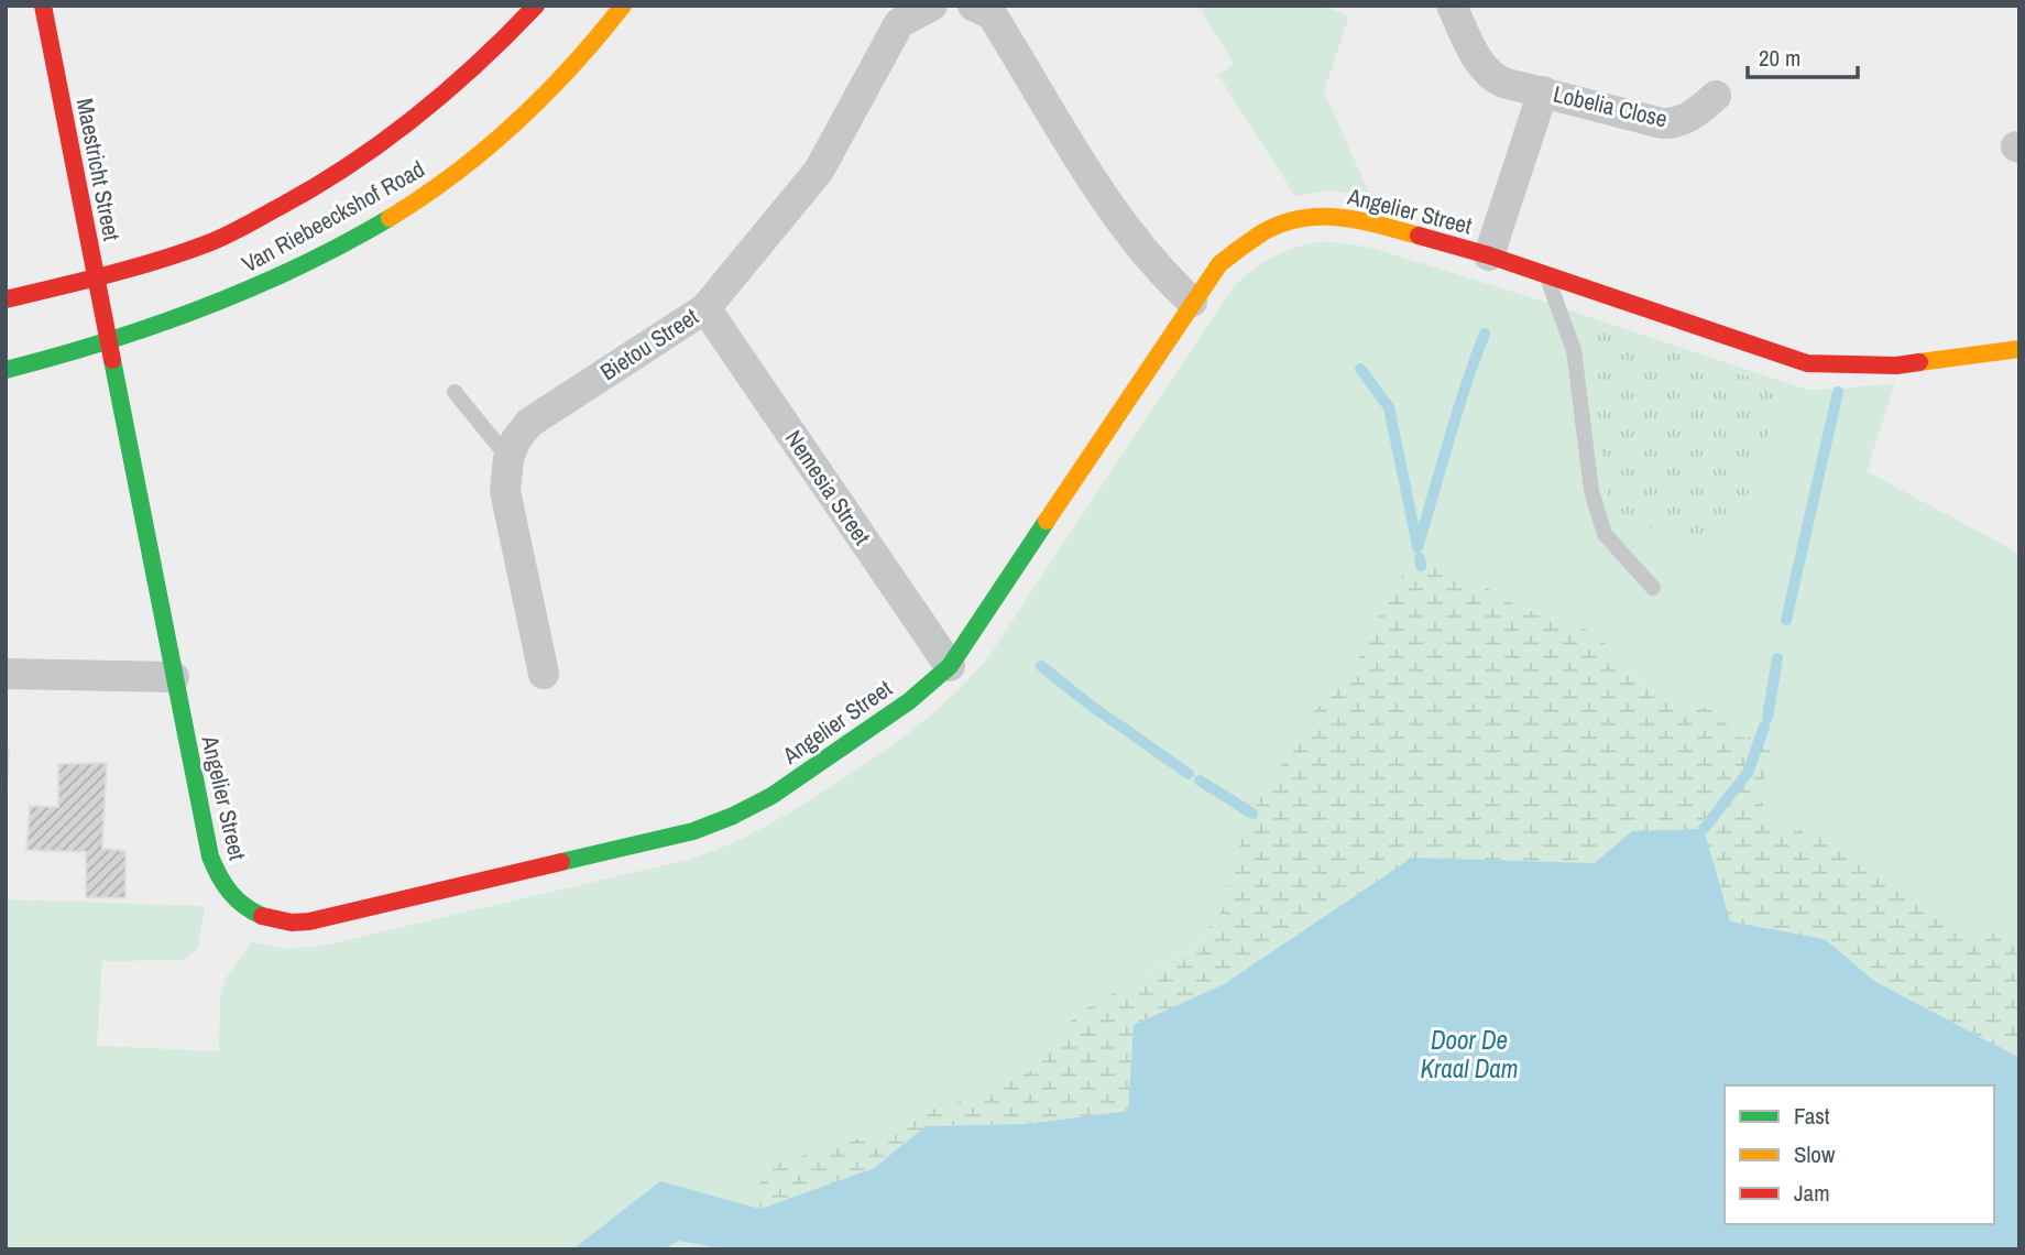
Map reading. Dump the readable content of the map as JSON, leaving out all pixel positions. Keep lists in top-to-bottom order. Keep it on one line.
{"streets":{"street":["Lobelia Close","Maestricht Street","Angelier Street","Van Riebeeckshof Road","Bietou Street","Nemesia Street"]},"crossings":[["Lobelia Close","Angelier Street"],["Maestricht Street","Angelier Street"],["Maestricht Street","Van Riebeeckshof Road"],["Angelier Street","Van Riebeeckshof Road"],["Angelier Street","Nemesia Street"],["Bietou Street","Nemesia Street"]],"water":["Door De Kraal Dam"],"legend":["Fast","Slow","Jam"],"scale_bar":"20 m"}
